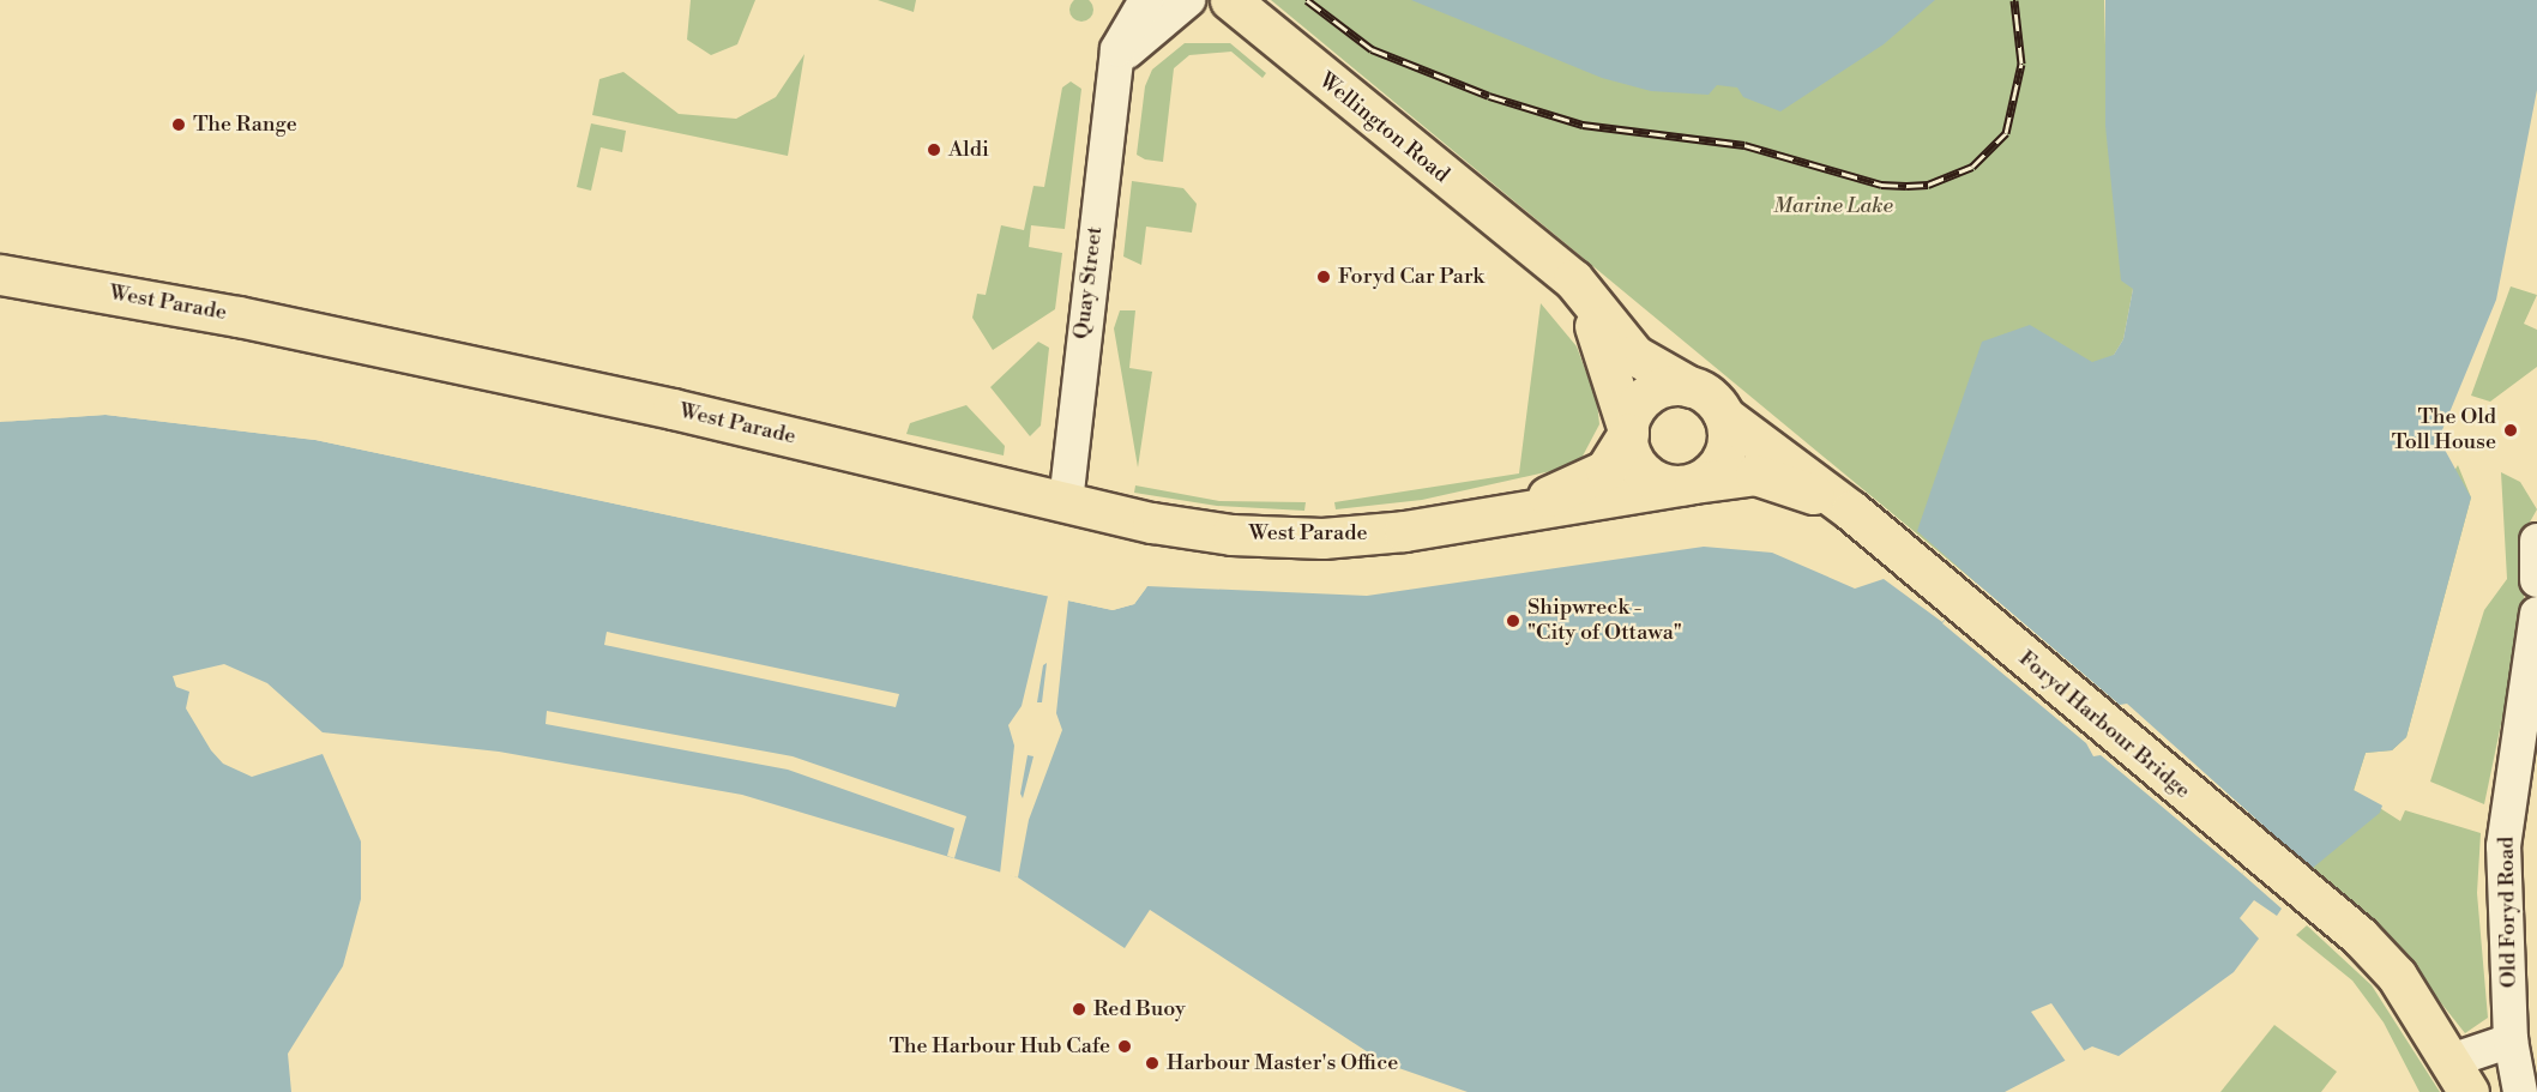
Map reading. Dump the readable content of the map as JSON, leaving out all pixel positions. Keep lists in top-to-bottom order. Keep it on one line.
{"streets":{"main road":["Wellington Road","West Parade","Foryd Harbour Bridge"],"street":["Quay Street","Old Foryd Road"]},"crossings":[["Wellington Road","West Parade"],["Quay Street","West Parade"]],"parks":["Marine Lake"],"places":["The Range","Aldi","Foryd Car Park","The Old Toll House","Shipwreck - \"City of Ottawa\"","Red Buoy","The Harbour Hub Cafe","Harbour Master's Office"]}
